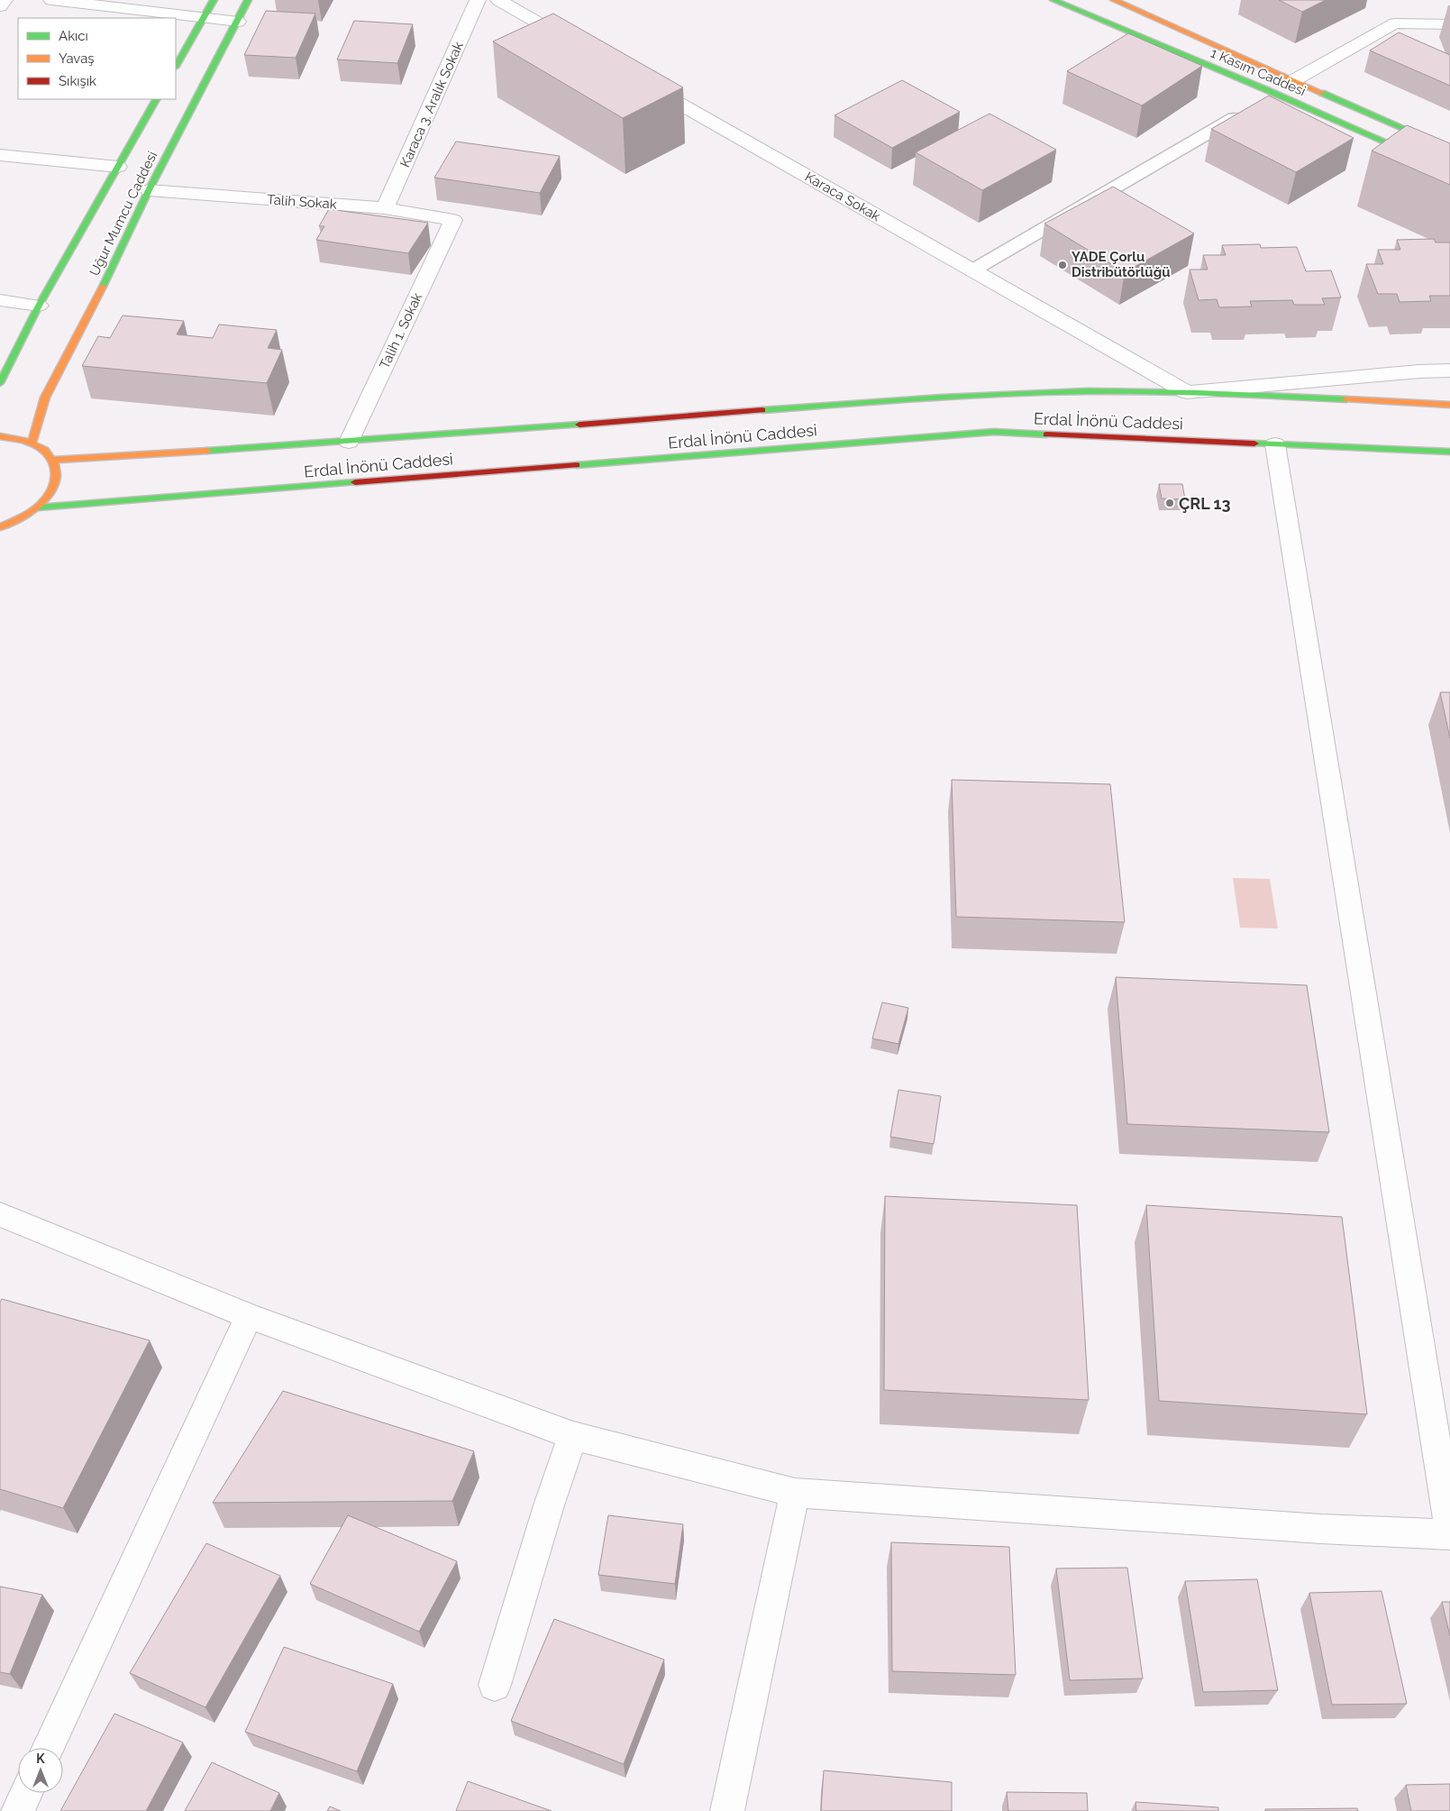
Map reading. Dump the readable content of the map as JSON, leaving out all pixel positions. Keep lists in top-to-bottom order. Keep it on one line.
{"streets":{"main road":["1 Kasım Caddesi","Uğur Mumcu Caddesi","Erdal İnönü Caddesi"],"street":["Karaca 3. Aralık Sokak","Karaca Sokak","Talih Sokak","Talih 1. Sokak"]},"crossings":[["Karaca 3. Aralık Sokak","Talih Sokak"],["Karaca Sokak","Erdal İnönü Caddesi"],["Talih Sokak","Uğur Mumcu Caddesi"],["Talih Sokak","Talih 1. Sokak"],["Talih 1. Sokak","Erdal İnönü Caddesi"]],"places":["YADE Çorlu Distribütörlüğü","ÇRL 13"],"legend":["Akıcı","Yavaş","Sıkışık"],"north":"top"}
